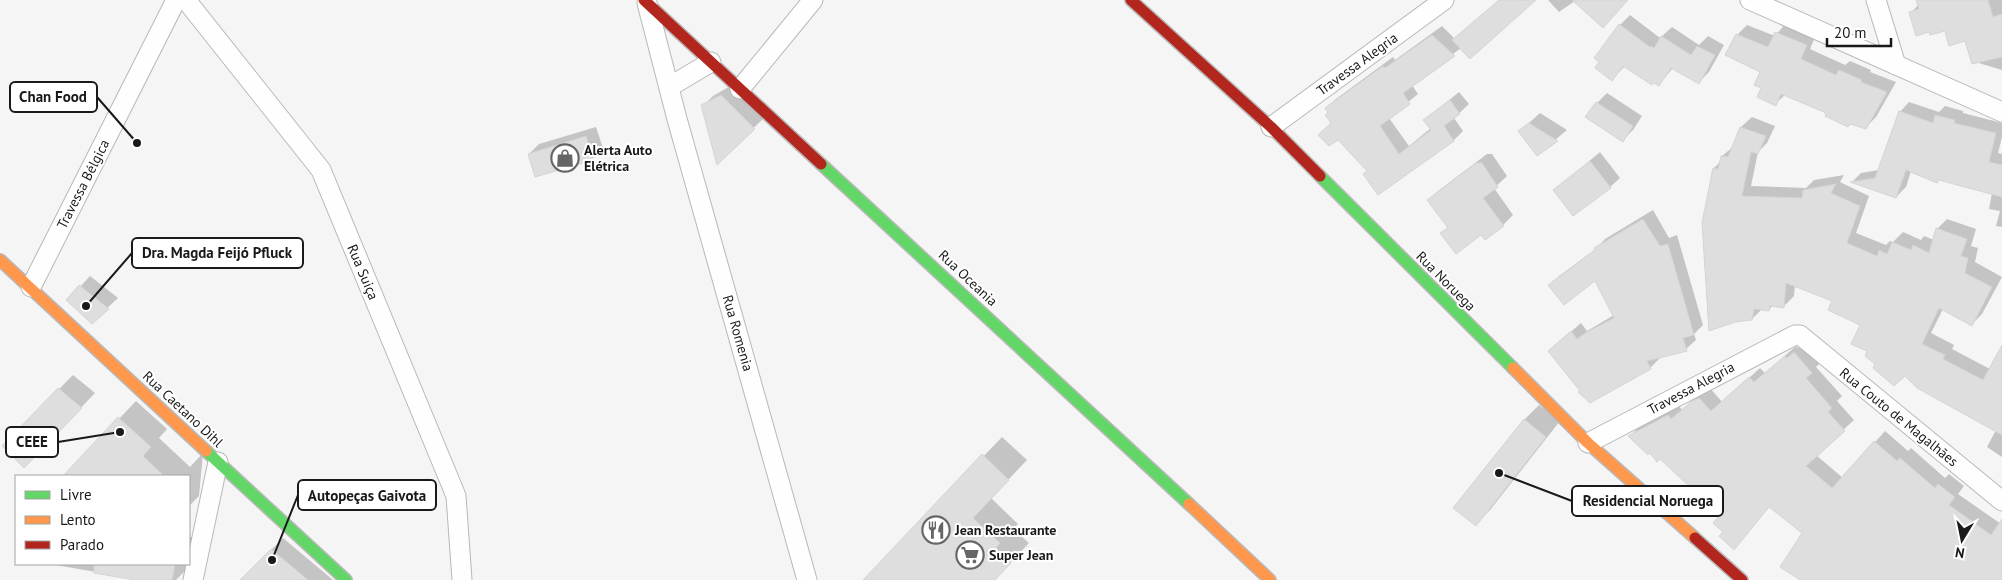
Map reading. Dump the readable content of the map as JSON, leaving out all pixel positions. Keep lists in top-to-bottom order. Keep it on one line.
{"streets":{"street":["Travessa Alegria","Travessa Bélgica","Rua Suiça","Rua Oceania","Rua Noruega","Rua Romenia","Rua Caetano Dihl","Rua Couto de Magalhães"]},"crossings":[["Travessa Alegria","Rua Noruega"],["Travessa Alegria","Rua Couto de Magalhães"],["Travessa Bélgica","Rua Caetano Dihl"],["Rua Oceania","Rua Romenia"]],"places":{"other":["Chan Food","Dra. Magda Feijó Pfluck","CEEE","Residencial Noruega","Autopeças Gaivota"],"shop":["Alerta Auto Elétrica"],"restaurant":["Jean Restaurante"],"supermarket":["Super Jean"]},"legend":["Livre","Lento","Parado"],"scale_bar":"20 m","north":"bottom"}
